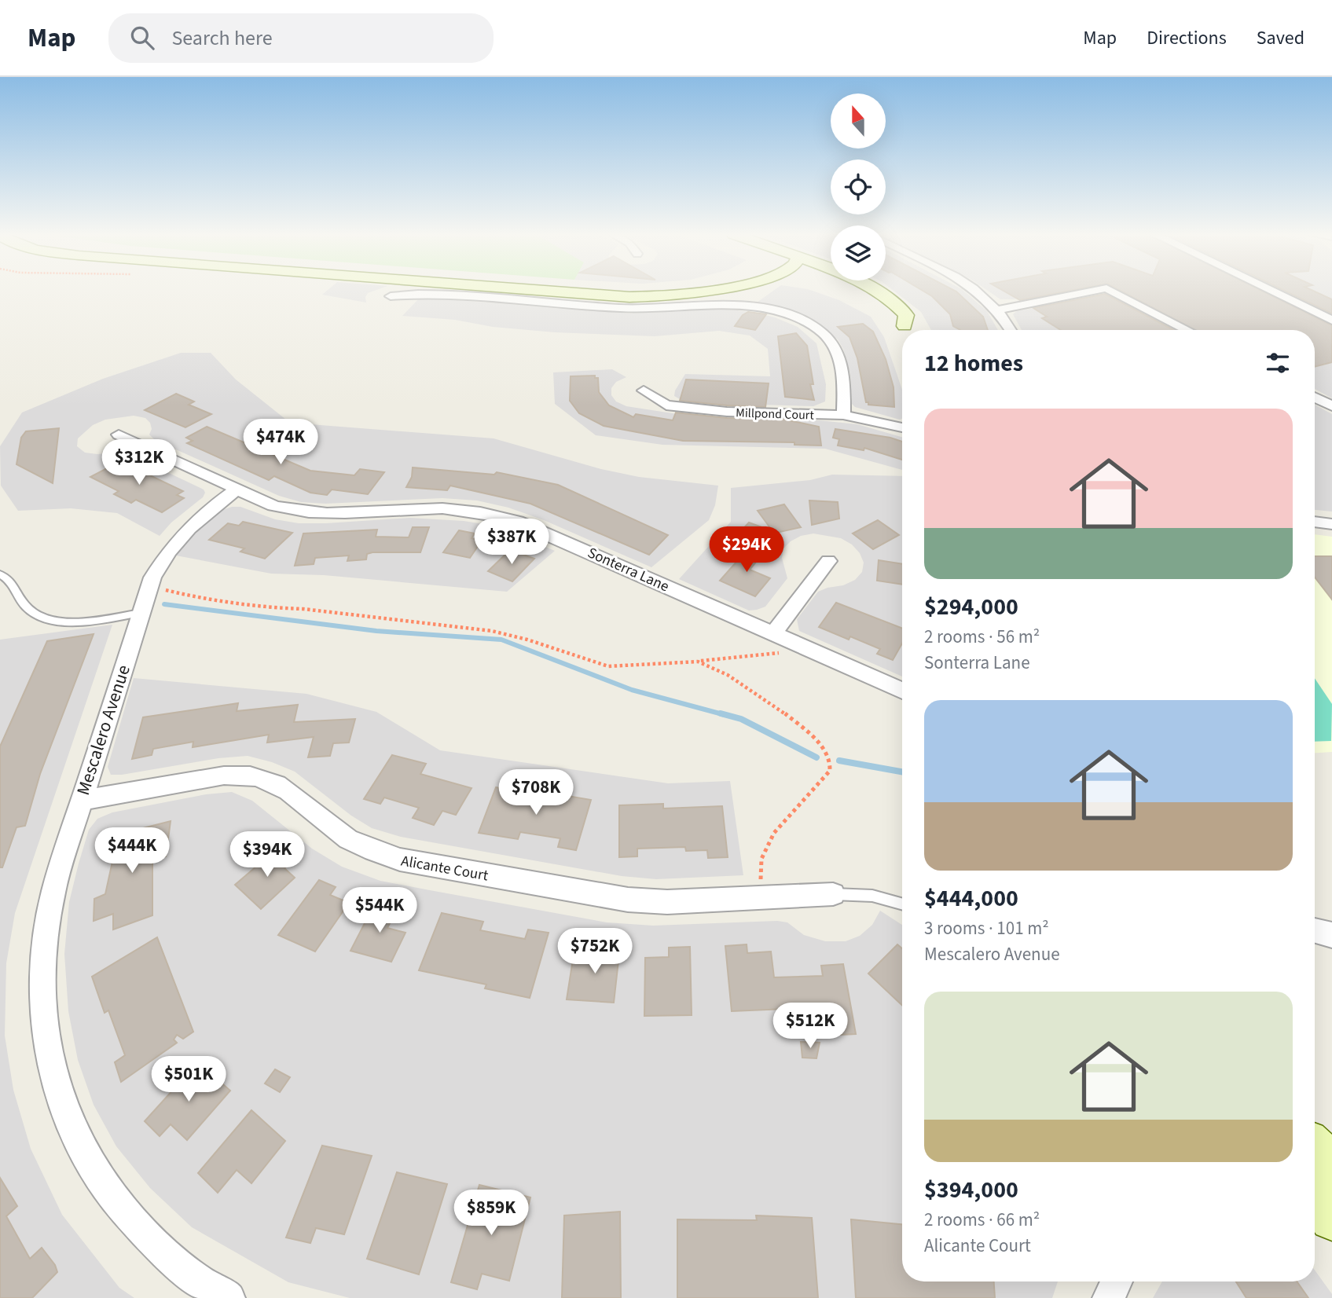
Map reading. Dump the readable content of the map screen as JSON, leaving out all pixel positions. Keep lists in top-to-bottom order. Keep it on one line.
{"streets":{"street":["Millpond Court","Sonterra Lane","Mescalero Avenue","Alicante Court"]},"crossings":[["Sonterra Lane","Mescalero Avenue"],["Mescalero Avenue","Alicante Court"]],"north":"top","page":{"header":"Map","search":"Search here","nav":["Map","Directions","Saved"],"heading":"12 homes","list":[{"name":"$294,000","note":"2 rooms · 56 m² · Sonterra Lane"},{"name":"$444,000","note":"3 rooms · 101 m² · Mescalero Avenue"},{"name":"$394,000","note":"2 rooms · 66 m² · Alicante Court"}],"price":["$474K","$312K","$387K","$294K","$708K","$444K","$394K","$544K","$752K","$512K","$501K","$859K"]}}
